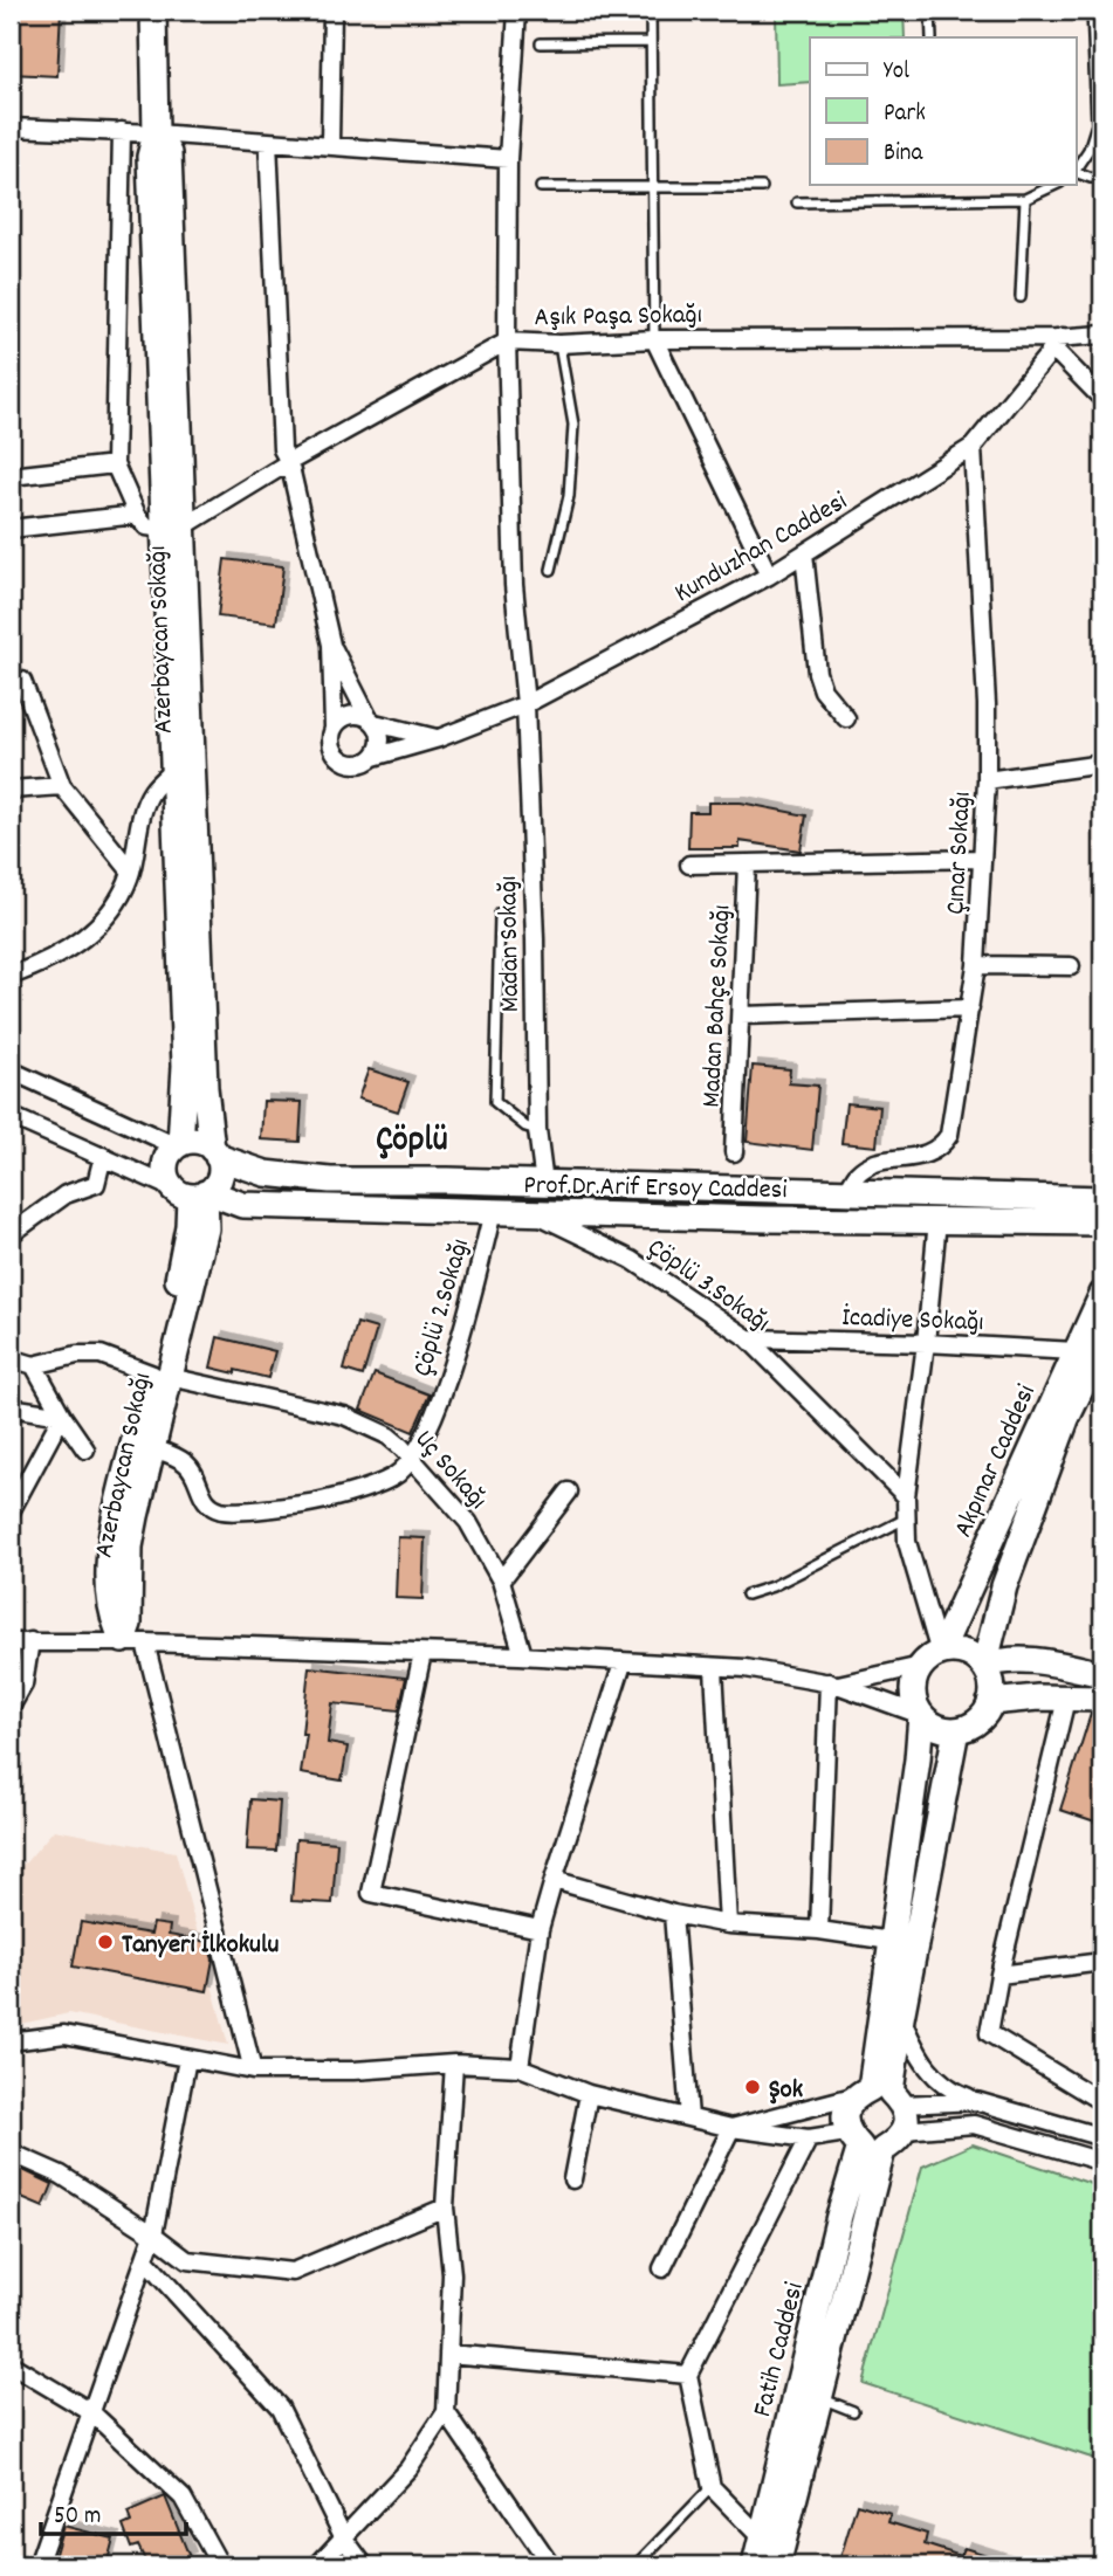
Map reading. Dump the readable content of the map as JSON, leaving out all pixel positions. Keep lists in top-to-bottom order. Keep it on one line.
{"streets":{"street":["Aşık Paşa Sokağı","Kunduzhan Caddesi","Azerbaycan Sokağı","Çınar Sokağı","Madan Sokağı","Madan Bahçe Sokağı","Prof.Dr.Arif Ersoy Caddesi","Çöplü 3.Sokağı","Çöplü 2.Sokağı","İcadiye Sokağı","Akpınar Caddesi","Uç Sokağı","Fatih Caddesi"]},"crossings":[["Aşık Paşa Sokağı","Kunduzhan Caddesi"],["Aşık Paşa Sokağı","Azerbaycan Sokağı"],["Aşık Paşa Sokağı","Madan Sokağı"],["Kunduzhan Caddesi","Çınar Sokağı"],["Kunduzhan Caddesi","Madan Sokağı"],["Azerbaycan Sokağı","Prof.Dr.Arif Ersoy Caddesi"],["Azerbaycan Sokağı","Uç Sokağı"],["Çınar Sokağı","Madan Bahçe Sokağı"],["Çınar Sokağı","Prof.Dr.Arif Ersoy Caddesi"],["Madan Sokağı","Prof.Dr.Arif Ersoy Caddesi"],["Prof.Dr.Arif Ersoy Caddesi","Çöplü 3.Sokağı"],["Prof.Dr.Arif Ersoy Caddesi","Çöplü 2.Sokağı"],["Çöplü 3.Sokağı","İcadiye Sokağı"],["Çöplü 2.Sokağı","Uç Sokağı"],["İcadiye Sokağı","Akpınar Caddesi"],["Akpınar Caddesi","Fatih Caddesi"]],"districts":["Çöplü"],"places":["Tanyeri İlkokulu","Şok"],"legend":["Yol","Park","Bina"],"scale_bar":"50 m"}
